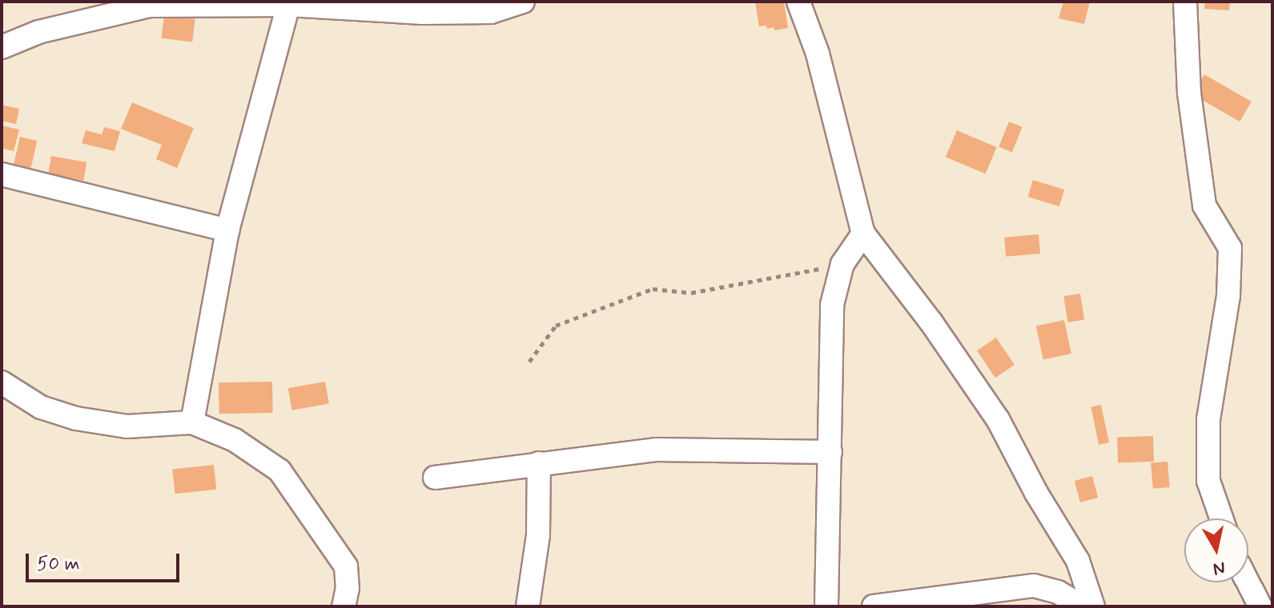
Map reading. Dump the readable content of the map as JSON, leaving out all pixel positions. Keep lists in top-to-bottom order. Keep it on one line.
{"scale_bar":"50 m","north":"bottom"}
